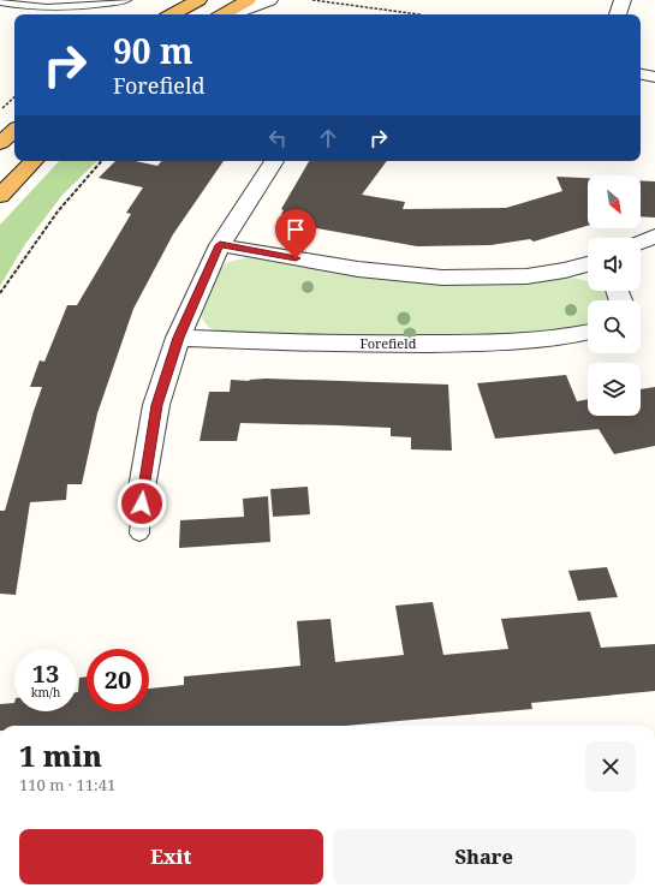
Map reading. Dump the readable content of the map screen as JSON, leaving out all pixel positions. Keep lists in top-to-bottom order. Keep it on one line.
{"streets":{"street":["Forefield"]},"north":"bottom right","page":{"turn":["90 m","Forefield"],"speed":"13 km/h","limit":"20","heading":["1 min","110 m · 11:41"],"buttons":["Exit","Share"]}}
